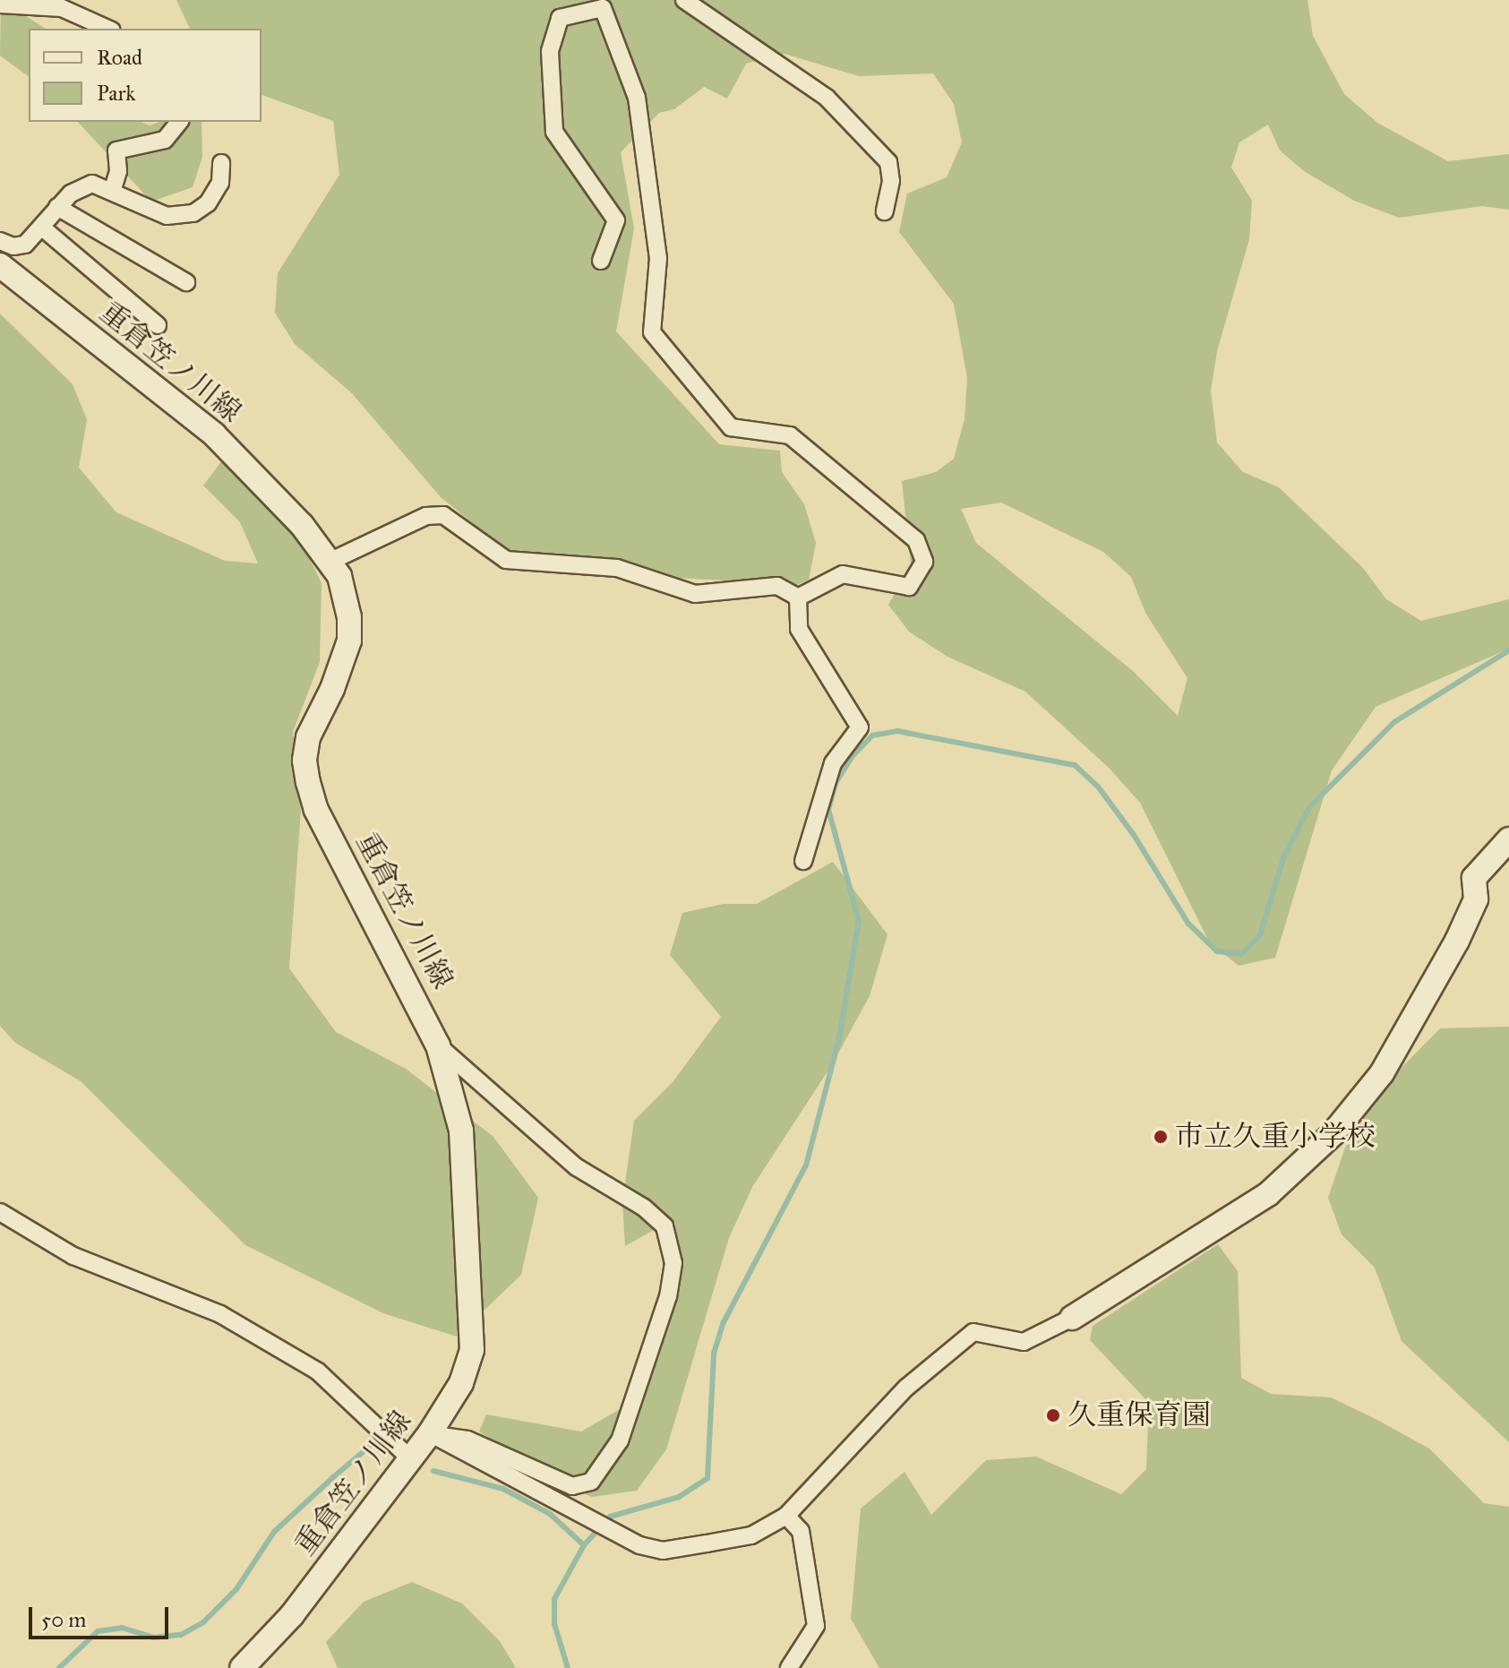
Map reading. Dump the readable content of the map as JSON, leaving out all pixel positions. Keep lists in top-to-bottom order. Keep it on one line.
{"streets":{"main road":["重倉笠ノ川線"]},"places":["市立久重小学校","久重保育園"],"legend":["Road","Park"],"scale_bar":"50 m"}
